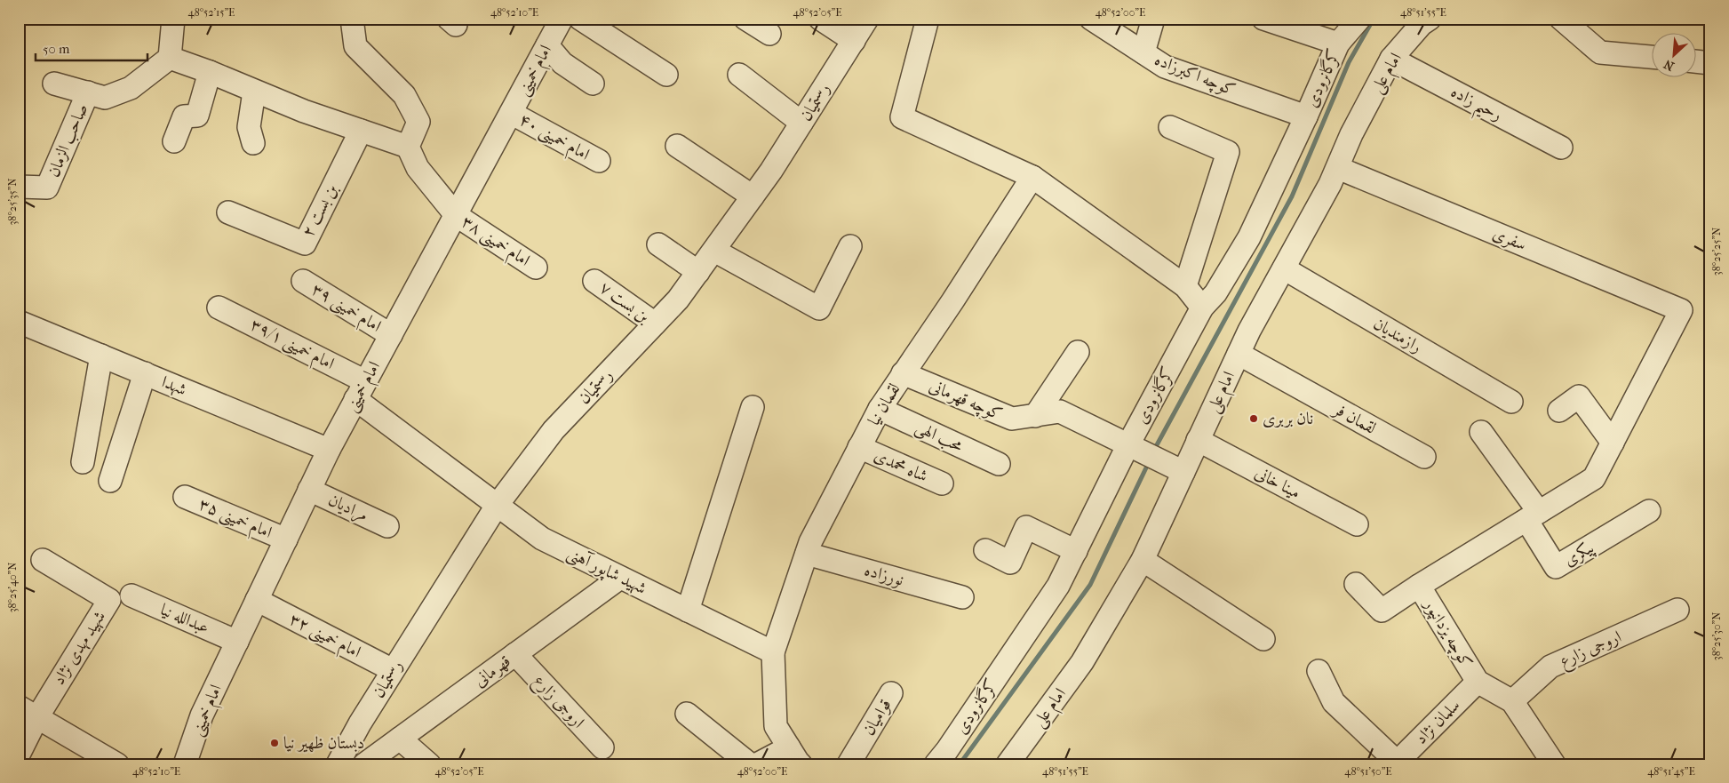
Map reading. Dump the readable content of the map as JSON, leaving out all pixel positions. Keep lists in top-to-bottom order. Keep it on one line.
{"streets":{"street":["امام خمینی","امام علی","کوچه اکبرزاده","کرگانرودی","رستمیان","رحیم زاده","امام خمینی ۴۰","صاحب الزمان","بن بست ۲","سفری","امام خمینی ۳۸","بن بست ۷","امام خمینی ۳۹","رازمندیان","امام خمینی ۳۹/۱","شهدا","کوچه قهرمانی","لقمان نیا","لقمان فر","محب الهی","شاه محمدی","مینا خانی","مرادیان","امام خمینی ۳۵","پیکری","شهید شاپور آهنی","نورزاده","عبدالله نیا","کوچه یزدانپور","امام خمینی ۳۲","شهید مهدی نژاد","اروجی زارع","قهرمانی","قوامیان","سلمان نژاد"]},"crossings":[["امام خمینی","امام خمینی ۴۰"],["امام خمینی","امام خمینی ۳۸"],["امام خمینی","امام خمینی ۳۹"],["امام خمینی","امام خمینی ۳۹/۱"],["امام خمینی","شهدا"],["امام خمینی","مرادیان"],["امام خمینی","امام خمینی ۳۵"],["امام خمینی","شهید شاپور آهنی"],["امام خمینی","عبدالله نیا"],["امام خمینی","امام خمینی ۳۲"],["امام علی","رحیم زاده"],["امام علی","سفری"],["امام علی","رازمندیان"],["امام علی","کوچه قهرمانی"],["امام علی","لقمان فر"],["امام علی","مینا خانی"],["کوچه اکبرزاده","کرگانرودی"],["کرگانرودی","کوچه قهرمانی"],["رستمیان","بن بست ۷"],["رستمیان","شهید شاپور آهنی"],["رستمیان","امام خمینی ۳۲"],["امام خمینی ۳۹/۱","شهید شاپور آهنی"],["کوچه قهرمانی","لقمان نیا"],["لقمان نیا","محب الهی"],["لقمان نیا","شاه محمدی"],["لقمان نیا","شهید شاپور آهنی"],["لقمان نیا","نورزاده"],["شهید شاپور آهنی","قهرمانی"],["کوچه یزدانپور","سلمان نژاد"],["اروجی زارع","قهرمانی"]],"places":["نان بربری","دبستان ظهیر نیا"],"scale_bar":"50 m","north":"bottom left","coordinates":["48°52'15\"E","48°52'10\"E","48°52'05\"E","48°52'00\"E","48°51'55\"E","38°25'35\"N","38°25'25\"N","38°25'40\"N","38°25'30\"N","48°51'50\"E","48°51'45\"E"]}
